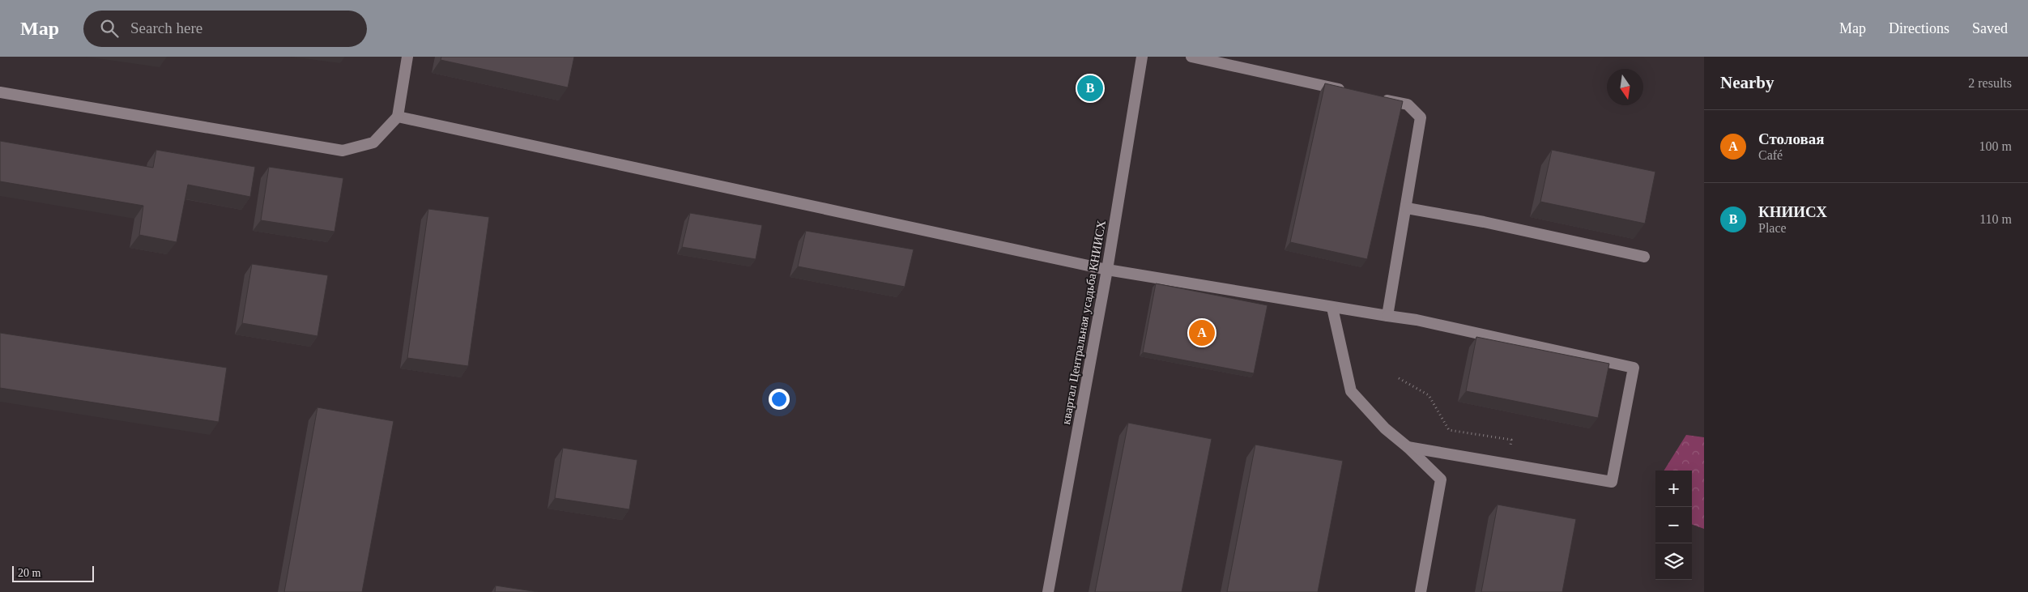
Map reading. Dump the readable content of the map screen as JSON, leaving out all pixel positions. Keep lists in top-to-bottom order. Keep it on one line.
{"streets":{"street":["квартал Центральная усадьба КНИИСХ"]},"scale_bar":"20 m","north":"bottom","page":{"header":"Map","search":"Search here","nav":["Map","Directions","Saved"],"heading":["Nearby","2 results"],"pins":["B","A"],"list":[{"mark":"A","name":"Столовая","note":"Café","value":"100 m"},{"mark":"B","name":"КНИИСХ","note":"Place","value":"110 m"}],"map_buttons":["+","−"],"scale":"20 m"}}
